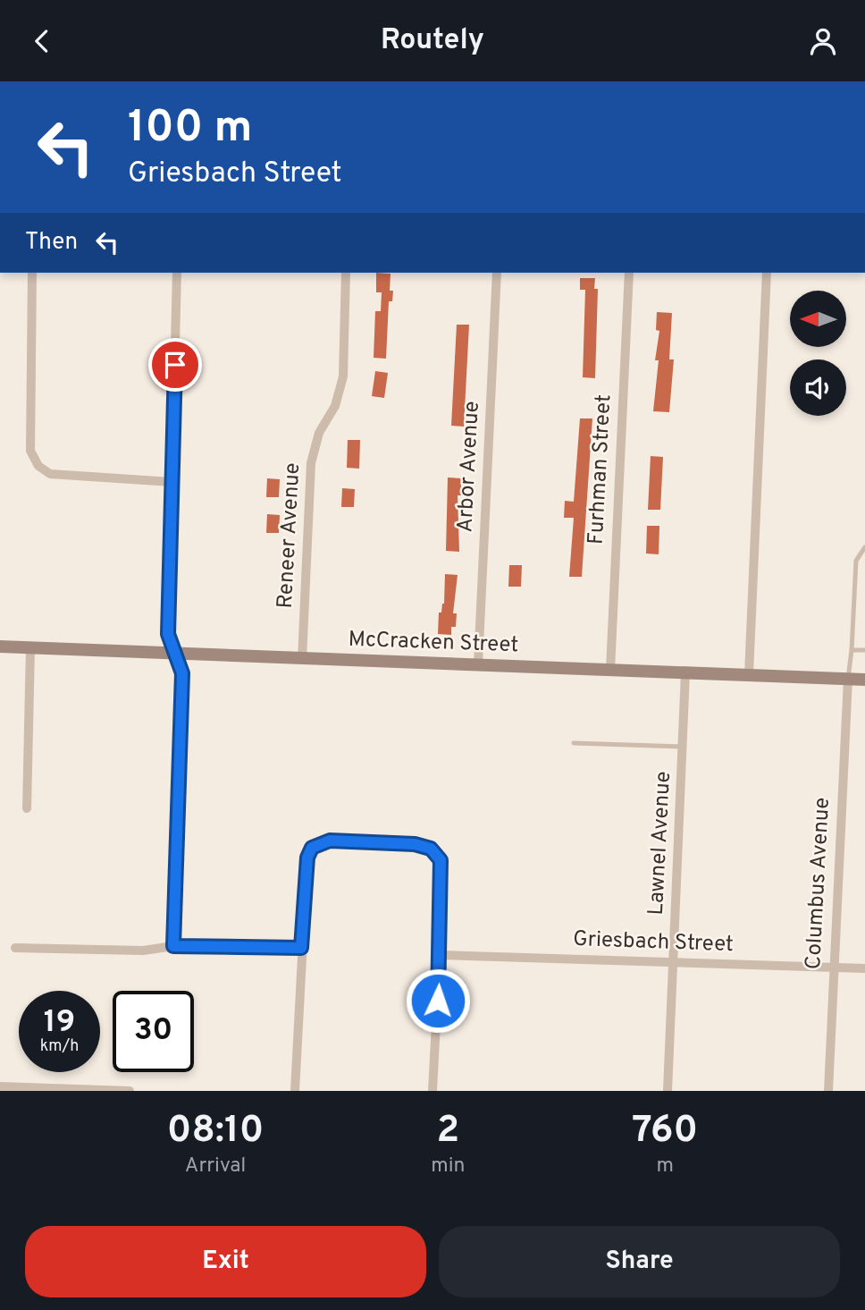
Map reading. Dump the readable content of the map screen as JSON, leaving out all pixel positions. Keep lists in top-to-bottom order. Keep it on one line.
{"streets":{"street":["Arbor Avenue","Furhman Street","Reneer Avenue","McCracken Street","Lawnel Avenue","Columbus Avenue","Griesbach Street"]},"crossings":[["Arbor Avenue","McCracken Street"],["Furhman Street","McCracken Street"],["Reneer Avenue","McCracken Street"],["McCracken Street","Lawnel Avenue"],["McCracken Street","Columbus Avenue"],["Lawnel Avenue","Griesbach Street"],["Columbus Avenue","Griesbach Street"]],"north":"left","page":{"header":"Routely","turn":["100 m","Griesbach Street"],"then":"Then","speed":"19 km/h","limit":"30","eta":["08:10","Arrival","2","min","760","m"],"buttons":["Exit","Share"]}}
